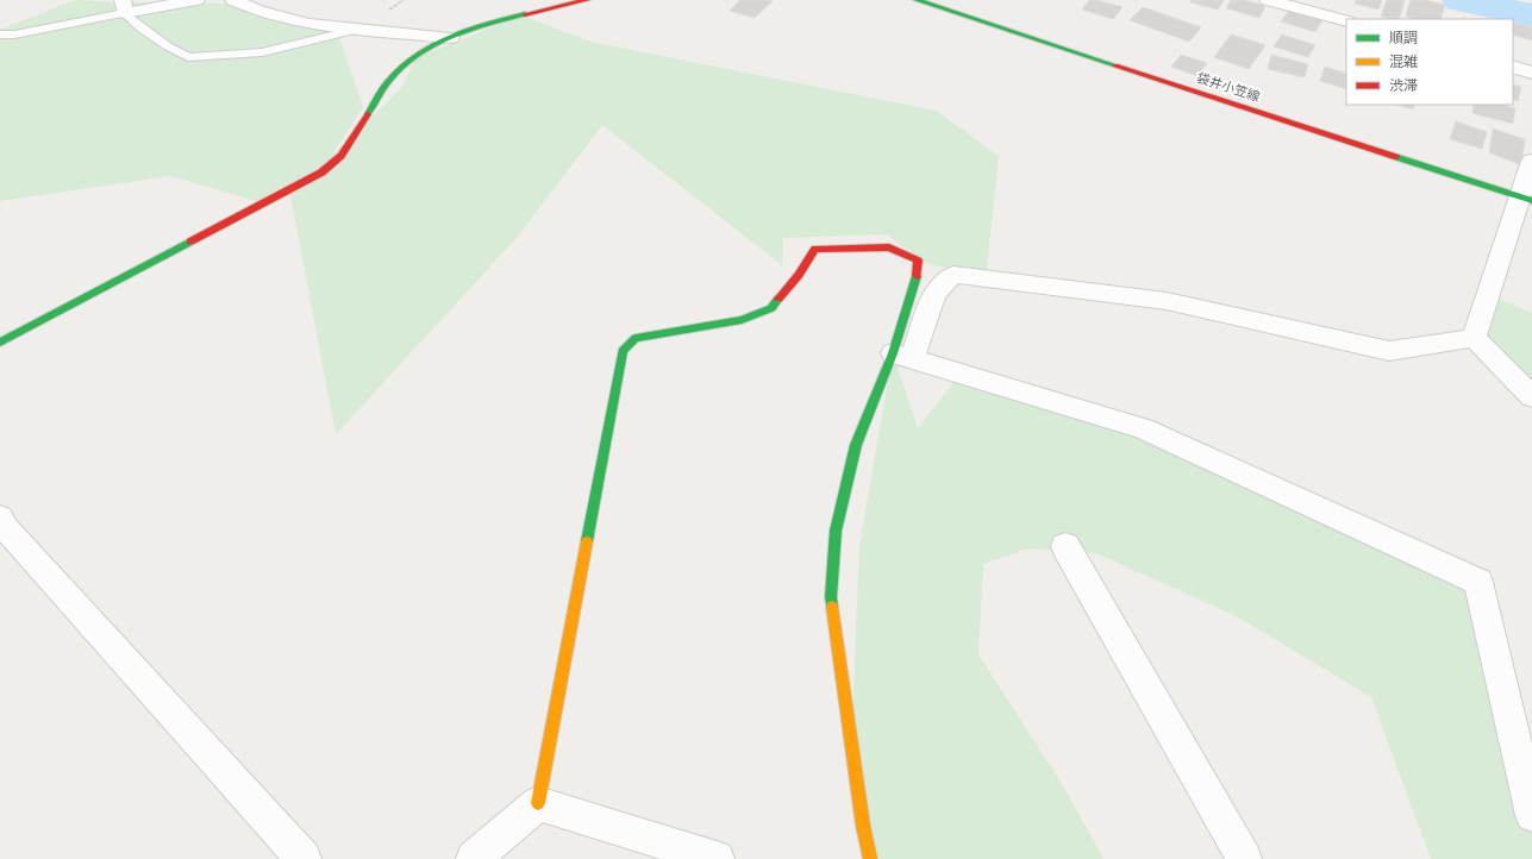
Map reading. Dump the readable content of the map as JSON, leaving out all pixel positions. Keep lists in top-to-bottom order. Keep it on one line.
{"streets":{"street":["袋井小笠線"]},"legend":["順調","混雑","渋滞"]}
